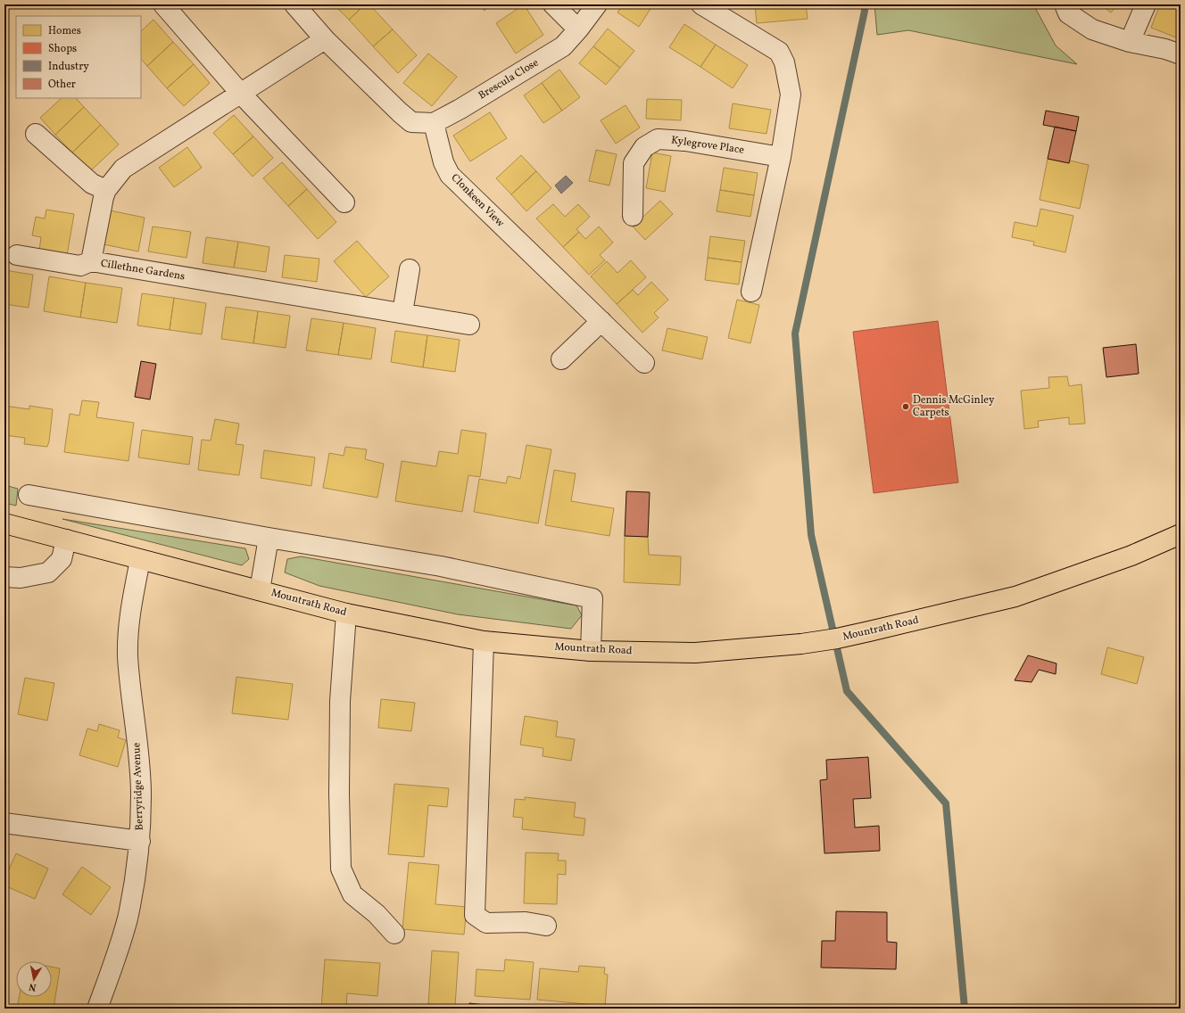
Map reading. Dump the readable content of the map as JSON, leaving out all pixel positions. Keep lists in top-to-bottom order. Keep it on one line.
{"streets":{"main road":["Mountrath Road"],"street":["Brescula Close","Kylegrove Place","Clonkeen View","Cillethne Gardens","Berryridge Avenue"]},"crossings":[["Brescula Close","Clonkeen View"],["Mountrath Road","Berryridge Avenue"]],"places":["Dennis McGinley Carpets"],"legend":["Homes","Shops","Industry","Other"],"north":"bottom"}
